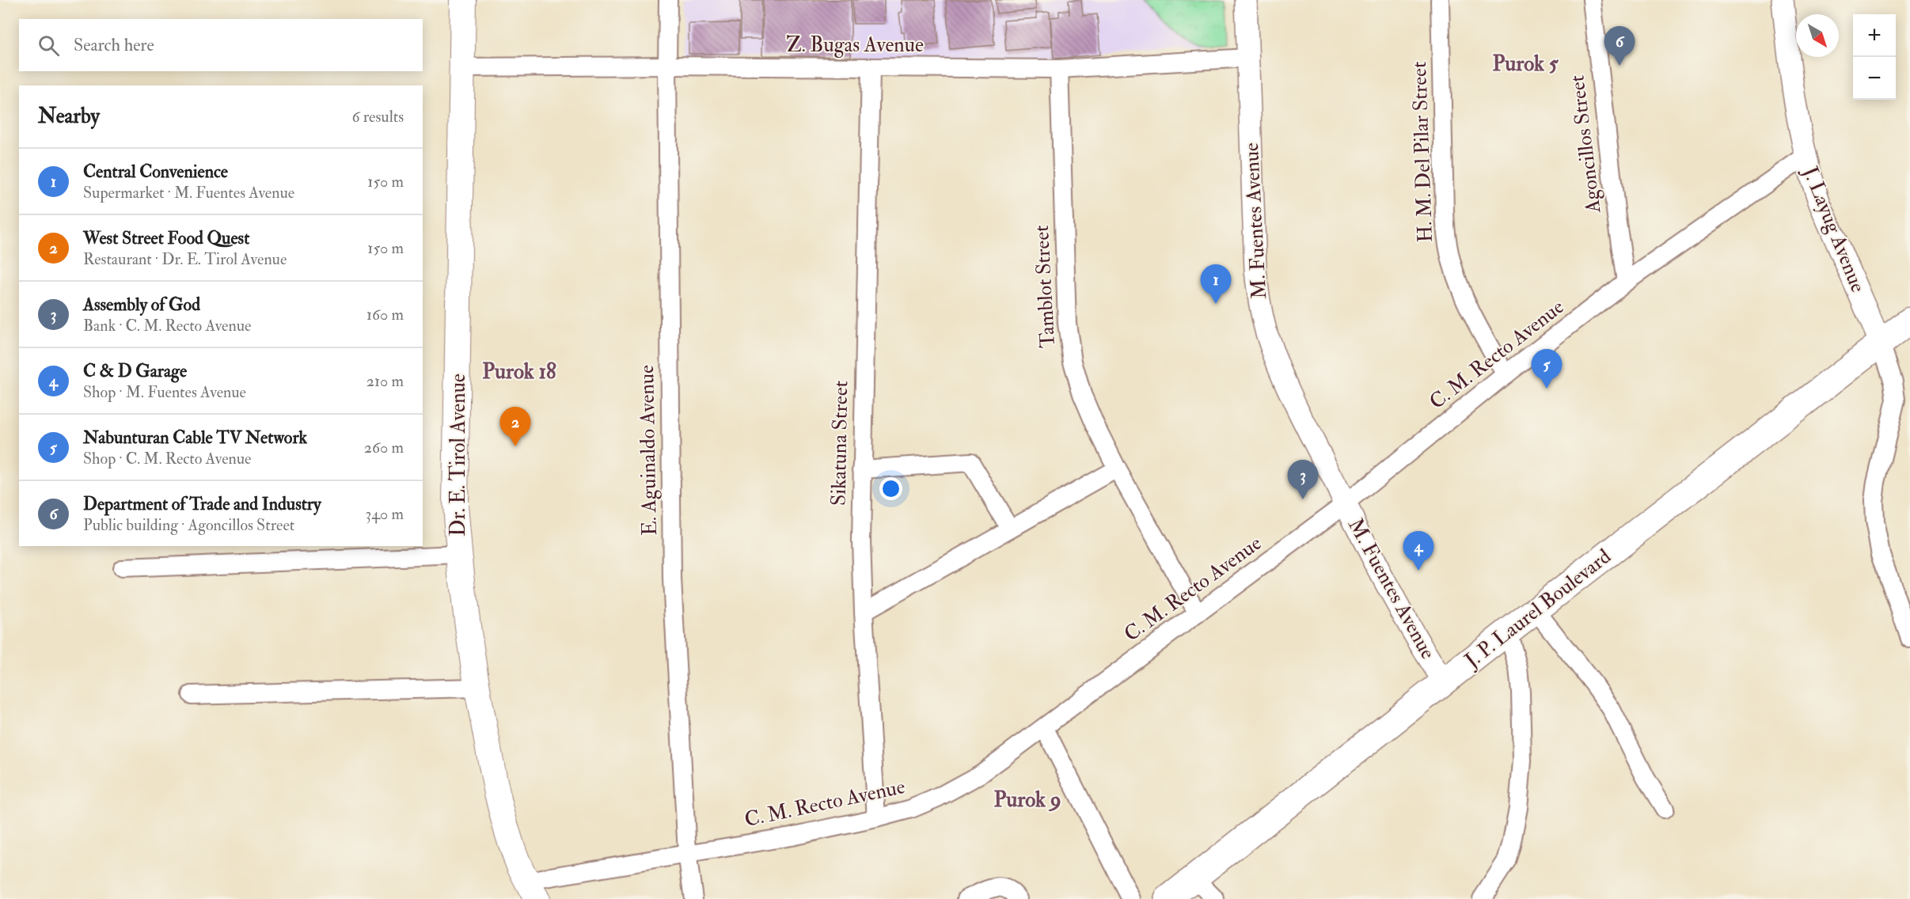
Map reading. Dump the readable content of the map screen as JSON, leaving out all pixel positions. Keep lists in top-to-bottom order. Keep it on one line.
{"streets":{"main road":["Dr. E. Tirol Avenue","J. P. Laurel Boulevard"],"street":["Z. Bugas Avenue","Agoncillos Street","H. M. Del Pilar Street","M. Fuentes Avenue","J. Layug Avenue","Tamblot Street","C. M. Recto Avenue","Sikatuna Street","E. Aguinaldo Avenue"]},"crossings":[["Z. Bugas Avenue","M. Fuentes Avenue"],["Z. Bugas Avenue","Tamblot Street"],["Z. Bugas Avenue","Sikatuna Street"],["Z. Bugas Avenue","E. Aguinaldo Avenue"],["Z. Bugas Avenue","Dr. E. Tirol Avenue"],["Agoncillos Street","C. M. Recto Avenue"],["H. M. Del Pilar Street","C. M. Recto Avenue"],["M. Fuentes Avenue","C. M. Recto Avenue"],["M. Fuentes Avenue","J. P. Laurel Boulevard"],["J. Layug Avenue","C. M. Recto Avenue"],["J. Layug Avenue","J. P. Laurel Boulevard"],["Tamblot Street","C. M. Recto Avenue"],["C. M. Recto Avenue","Sikatuna Street"],["C. M. Recto Avenue","E. Aguinaldo Avenue"],["C. M. Recto Avenue","Dr. E. Tirol Avenue"]],"districts":["Purok 5","Purok 18","Purok 9"],"north":"bottom right","page":{"map_buttons":["+","−"],"search":"Search here","pins":["6","1","5","2","3","4"],"heading":["Nearby","6 results"],"list":[{"mark":"1","name":"Central Convenience","note":"Supermarket · M. Fuentes Avenue","value":"150 m"},{"mark":"2","name":"West Street Food Quest","note":"Restaurant · Dr. E. Tirol Avenue","value":"150 m"},{"mark":"3","name":"Assembly of God","note":"Bank · C. M. Recto Avenue","value":"160 m"},{"mark":"4","name":"C & D Garage","note":"Shop · M. Fuentes Avenue","value":"210 m"},{"mark":"5","name":"Nabunturan Cable TV Network","note":"Shop · C. M. Recto Avenue","value":"260 m"},{"mark":"6","name":"Department of Trade and Industry","note":"Public building · Agoncillos Street","value":"340 m"}]}}
